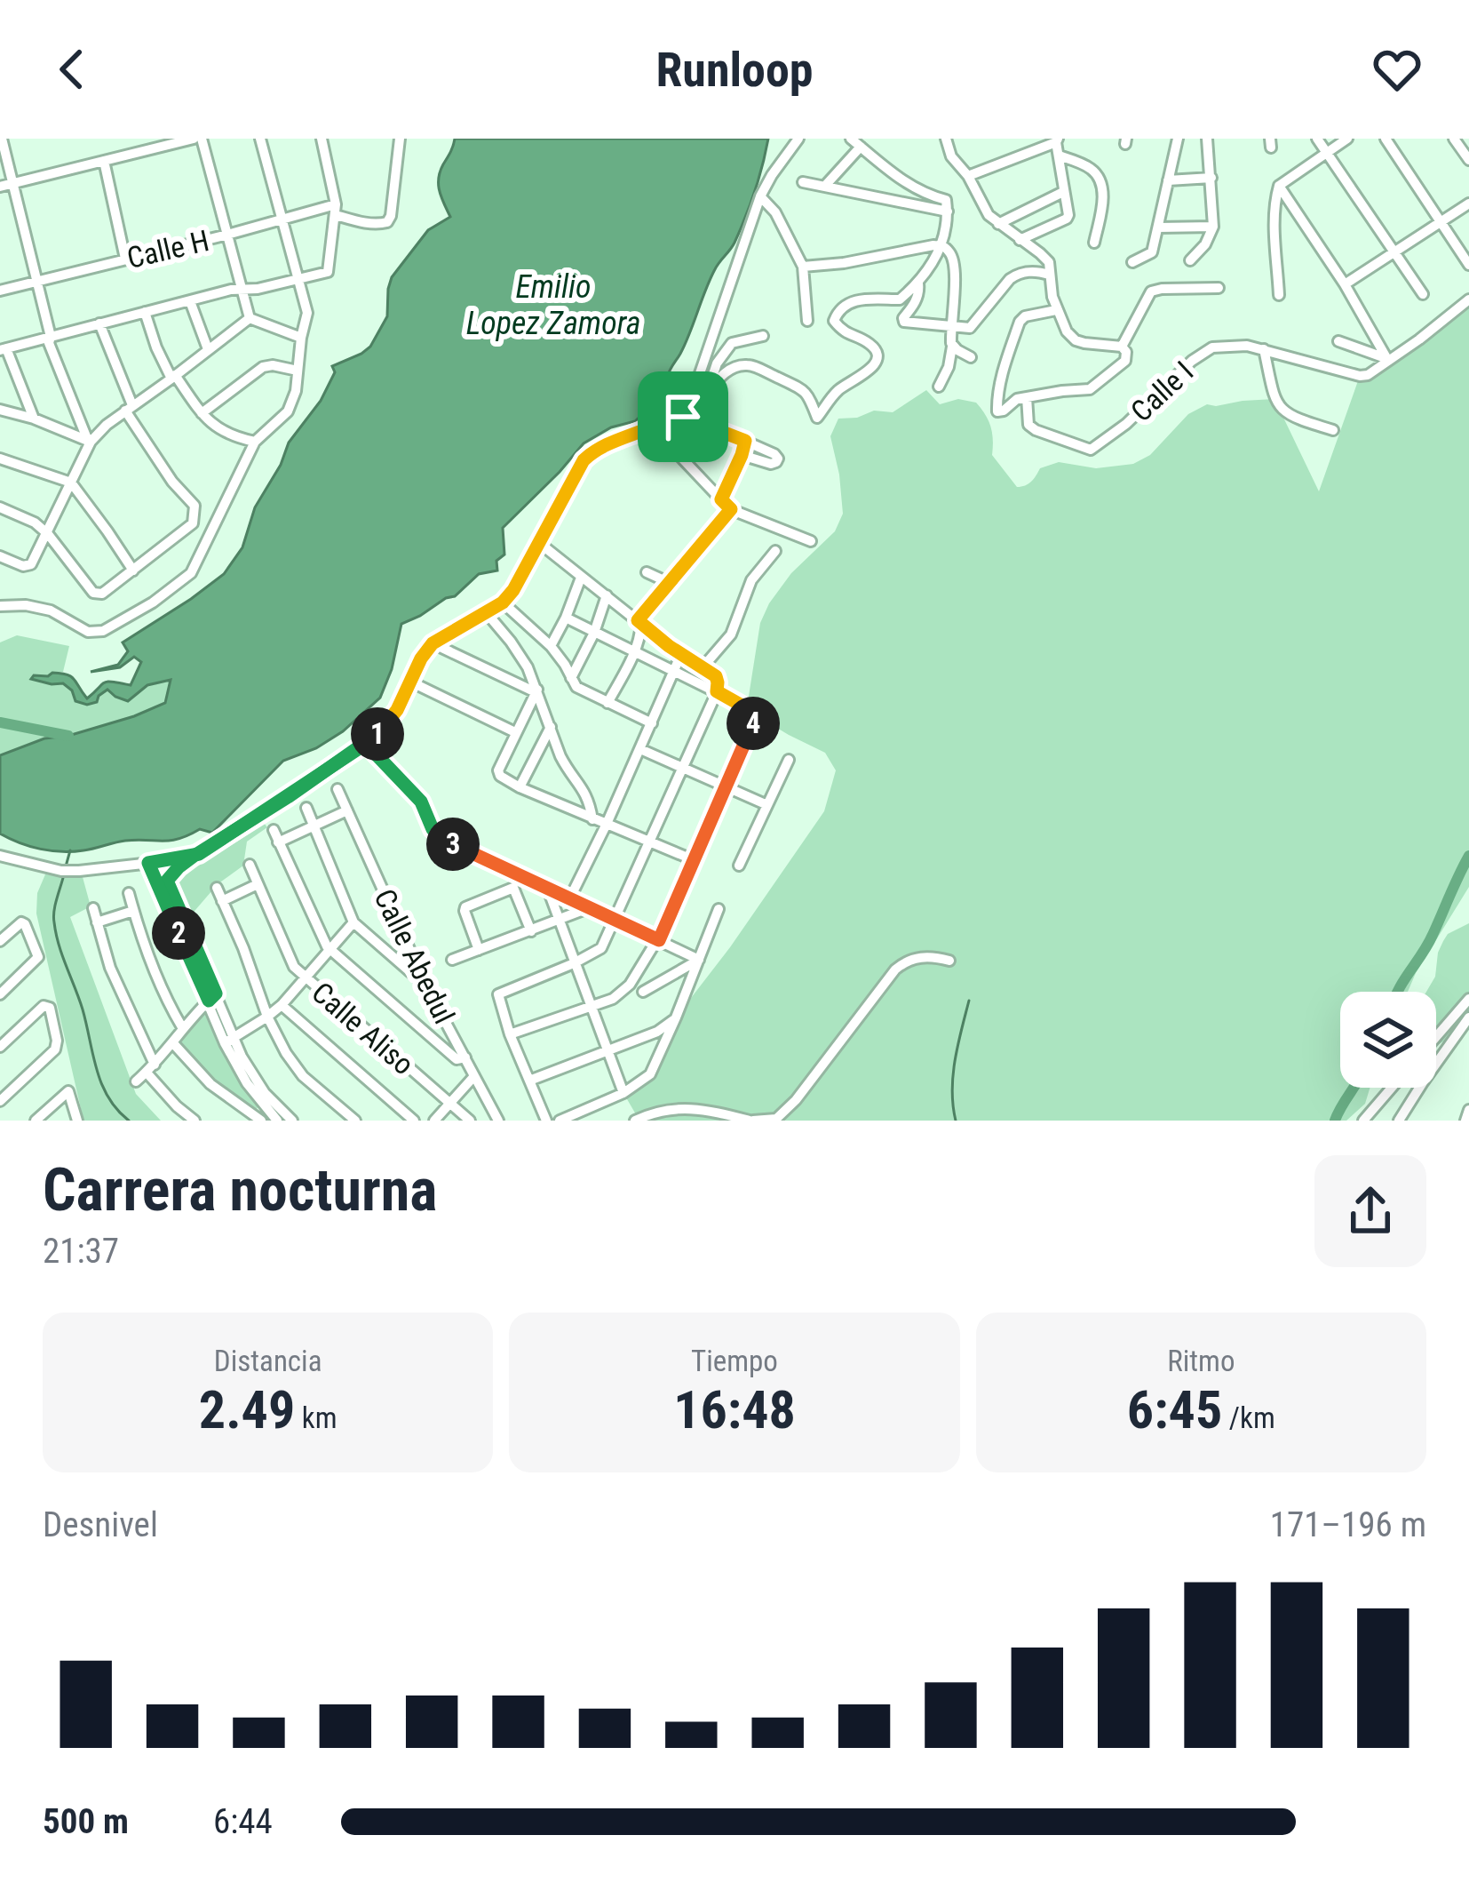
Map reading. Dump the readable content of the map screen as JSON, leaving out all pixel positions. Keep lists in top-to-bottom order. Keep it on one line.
{"streets":{"street":["Calle H","Calle I","Calle Abedul","Calle Aliso"]},"water":["Emilio Lopez Zamora"],"page":{"header":"Runloop","pins":["4","1","3","2"],"heading":["Carrera nocturna","21:37"],"stats":[["Distancia","2.49 km"],["Tiempo","16:48"],["Ritmo","6:45 /km"]],"chart":["Desnivel","171–196 m"],"list":[{"name":"500 m","note":"6:44"}]}}
